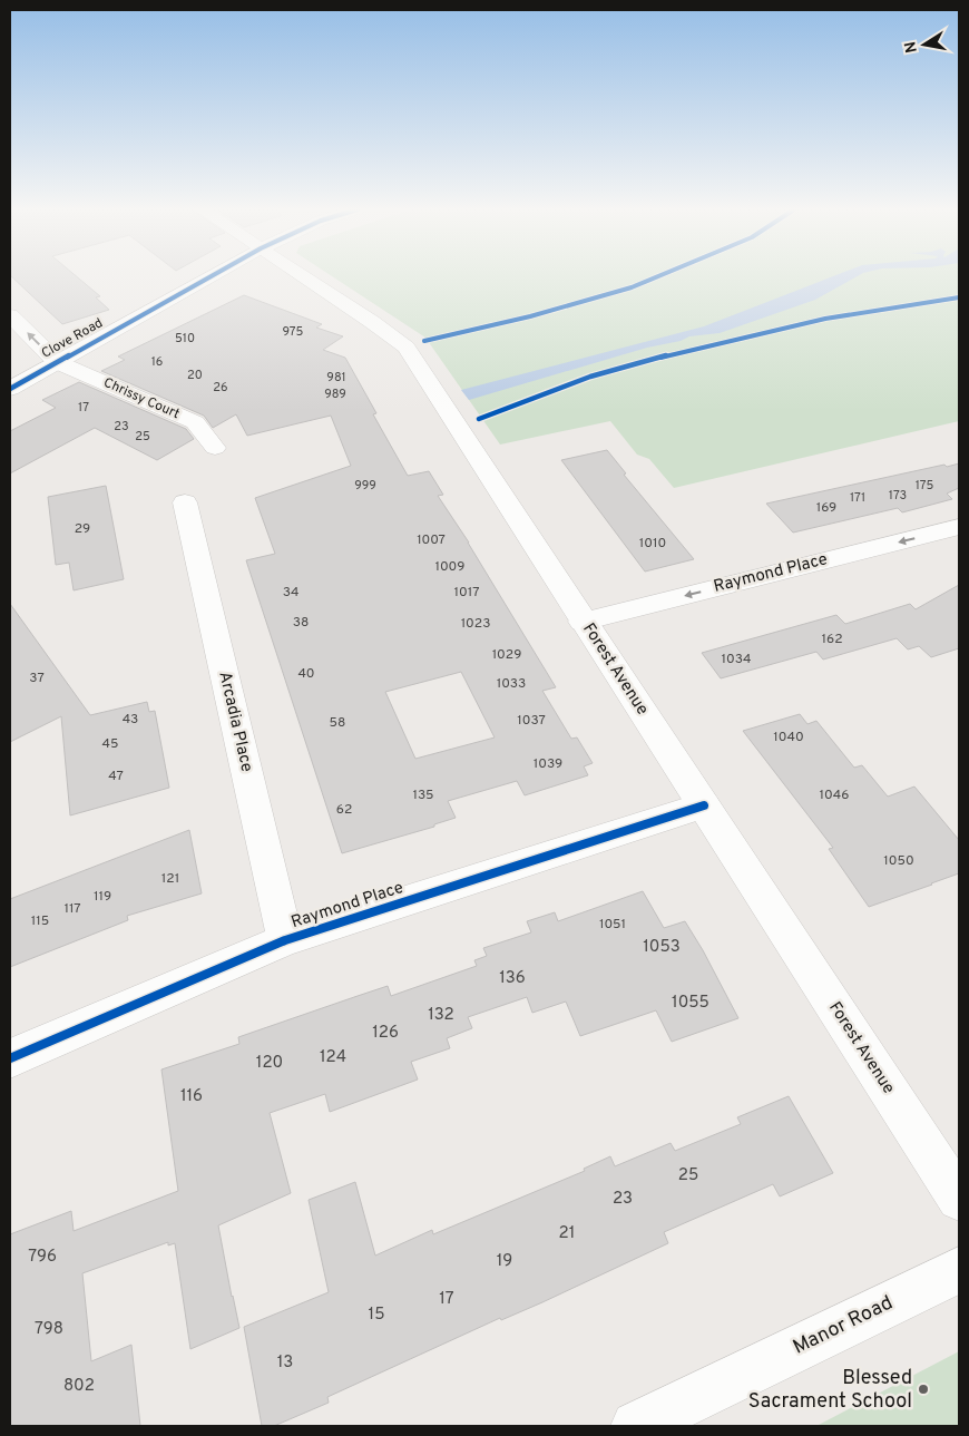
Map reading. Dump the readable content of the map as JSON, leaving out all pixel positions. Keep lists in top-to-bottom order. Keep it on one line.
{"streets":{"street":["Clove Road","Chrissy Court","Raymond Place","Forest Avenue","Arcadia Place","Manor Road"]},"crossings":[["Clove Road","Chrissy Court"],["Raymond Place","Forest Avenue"],["Raymond Place","Arcadia Place"]],"places":["Blessed Sacrament School"],"house_numbers":["975","510","16","20","981","26","989","17","23","25","999","175","173","171","169","29","1007","1010","1009","34","1017","38","1023","162","1029","1034","40","37","1033","43","1037","58","1040","45","1039","47","135","1046","62","1050","121","119","117","115","1051","1053","136","1055","132","126","124","120","116","25","23","21","796","19","17","15","798","13","802"],"north":"left"}
